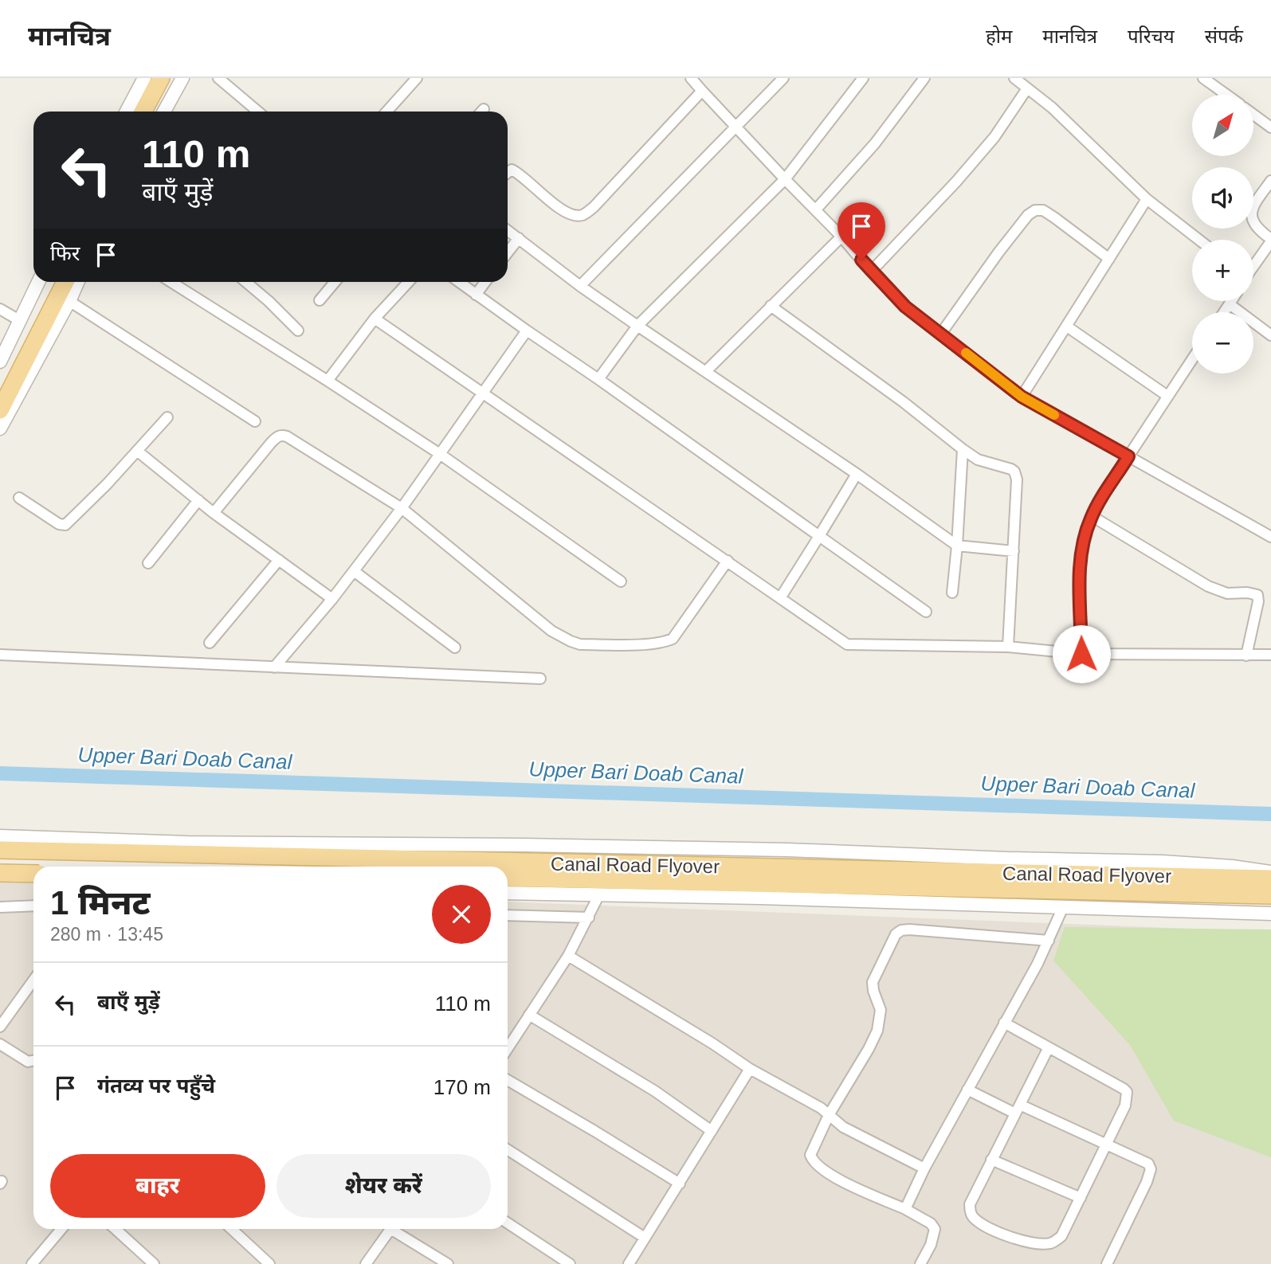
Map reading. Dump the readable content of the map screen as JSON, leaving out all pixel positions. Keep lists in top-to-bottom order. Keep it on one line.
{"streets":{"main road":["Canal Road Flyover"]},"water":["Upper Bari Doab Canal"],"north":"top right","page":{"header":"मानचित्र","nav":["होम","मानचित्र","परिचय","संपर्क"],"map_buttons":["+","−"],"turn":["110 m","बाएँ मुड़ें"],"then":"फिर","heading":["1 मिनट","280 m · 13:45"],"list":[{"name":"बाएँ मुड़ें","value":"110 m"},{"name":"गंतव्य पर पहुँचे","value":"170 m"}],"buttons":["बाहर","शेयर करें"]}}
